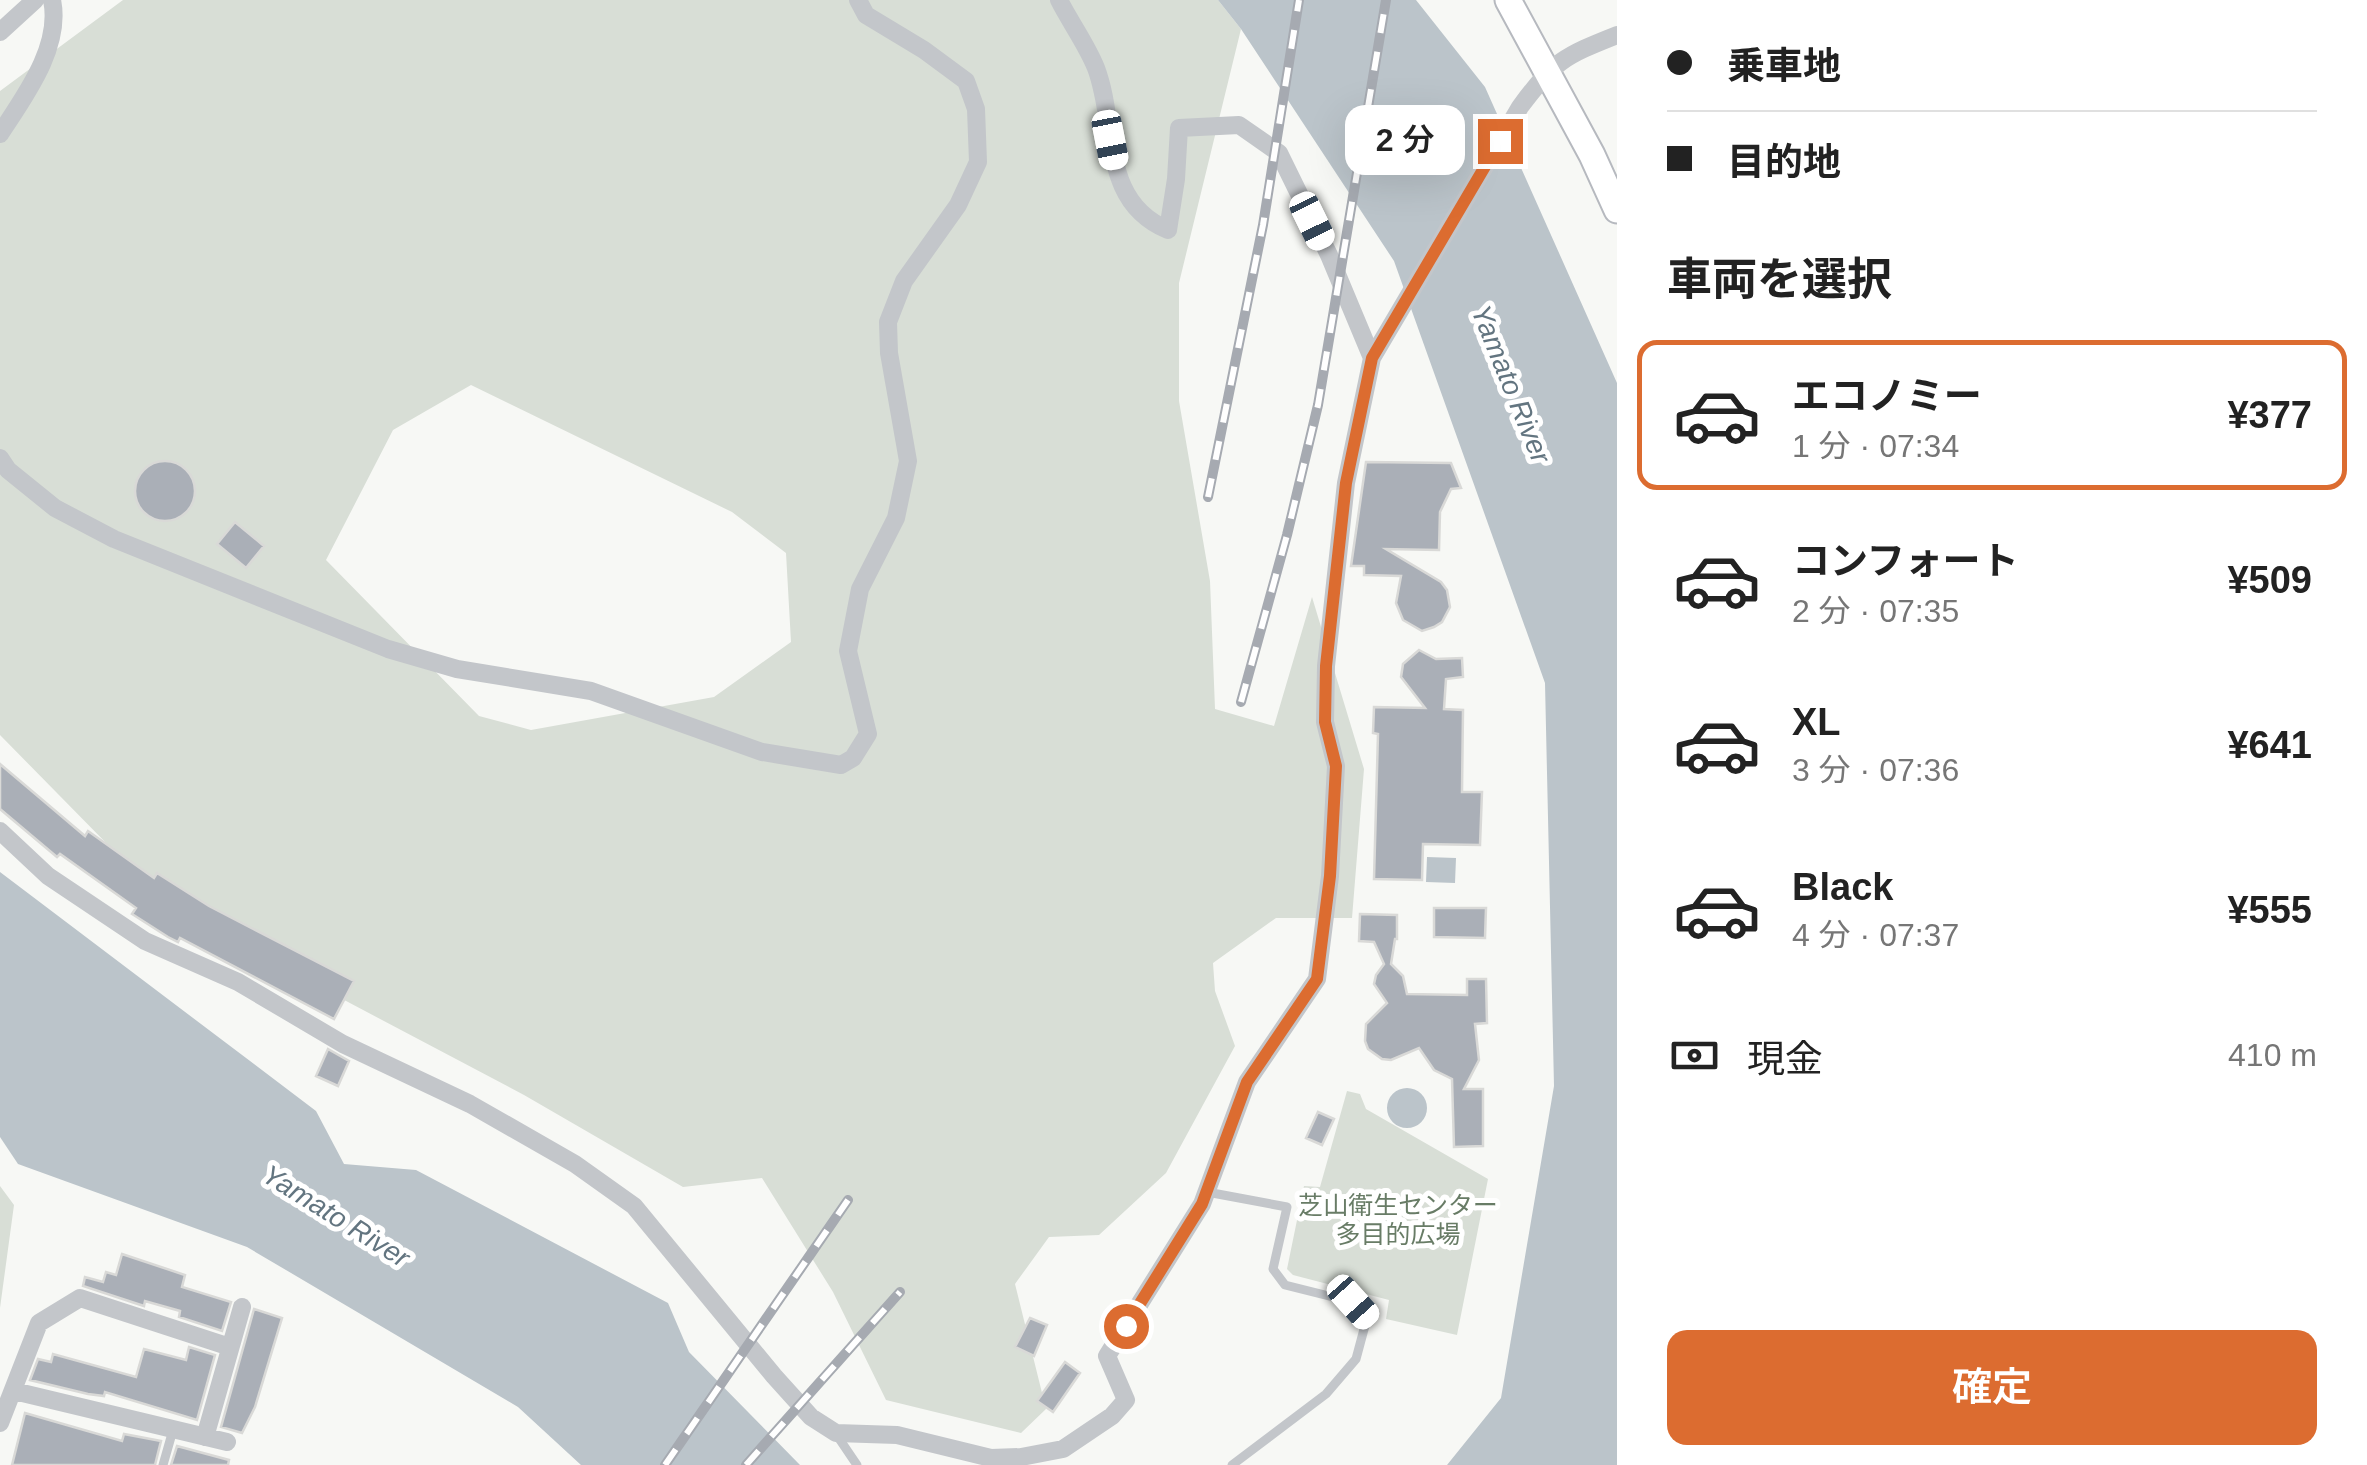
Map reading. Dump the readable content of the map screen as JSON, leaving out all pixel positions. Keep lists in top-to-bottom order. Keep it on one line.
{"water":["Yamato River"],"parks":["芝山衛生センター 多目的広場"],"page":{"banner":["乗車地","目的地"],"bubble":"2 分","heading":"車両を選択","list":[{"name":"エコノミー","note":"1 分 · 07:34","value":"¥377"},{"name":"コンフォート","note":"2 分 · 07:35","value":"¥509"},{"name":"XL","note":"3 分 · 07:36","value":"¥641"},{"name":"Black","note":"4 分 · 07:37","value":"¥555"}],"pay":["現金","410 m"],"buttons":"確定"}}
